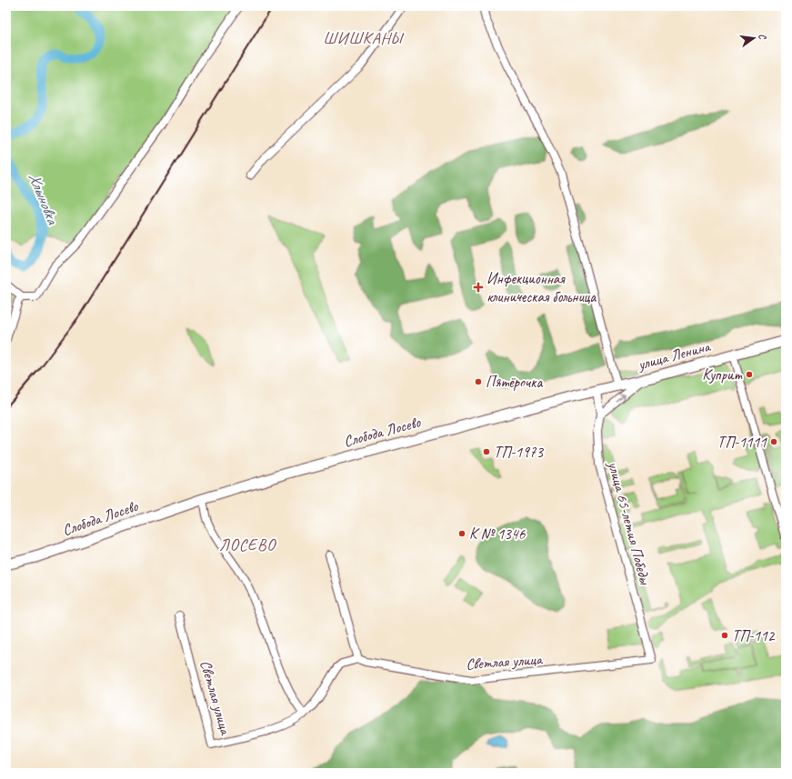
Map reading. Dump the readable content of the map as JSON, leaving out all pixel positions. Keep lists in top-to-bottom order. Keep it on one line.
{"streets":{"main road":["улица Ленина","Слобода Лосево"],"street":["улица 65-летия Победы","Светлая улица"]},"crossings":[["улица Ленина","Слобода Лосево"],["улица Ленина","улица 65-летия Победы"],["улица 65-летия Победы","Светлая улица"]],"districts":["ШИШКАНЫ","ЛОСЕВО"],"water":["Хлыновка"],"places":{"health":["Инфекционная клиническая больница"],"other":["Куприт","Пятёрочка","ТП-1111","ТП-1973","К № 1346","ТП-112"]},"north":"right"}
